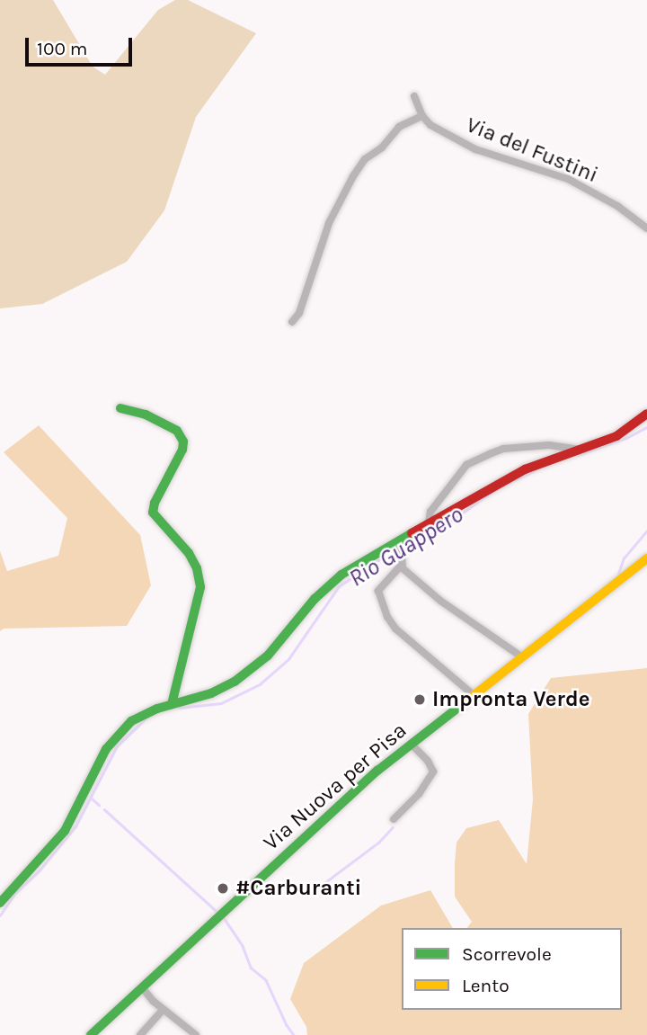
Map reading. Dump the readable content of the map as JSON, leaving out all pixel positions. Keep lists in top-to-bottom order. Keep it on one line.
{"streets":{"street":["Via del Fustini","Via Nuova per Pisa"]},"water":["Rio Guappero"],"places":["Impronta Verde","#Carburanti"],"legend":["Scorrevole","Lento"],"scale_bar":"100 m"}
